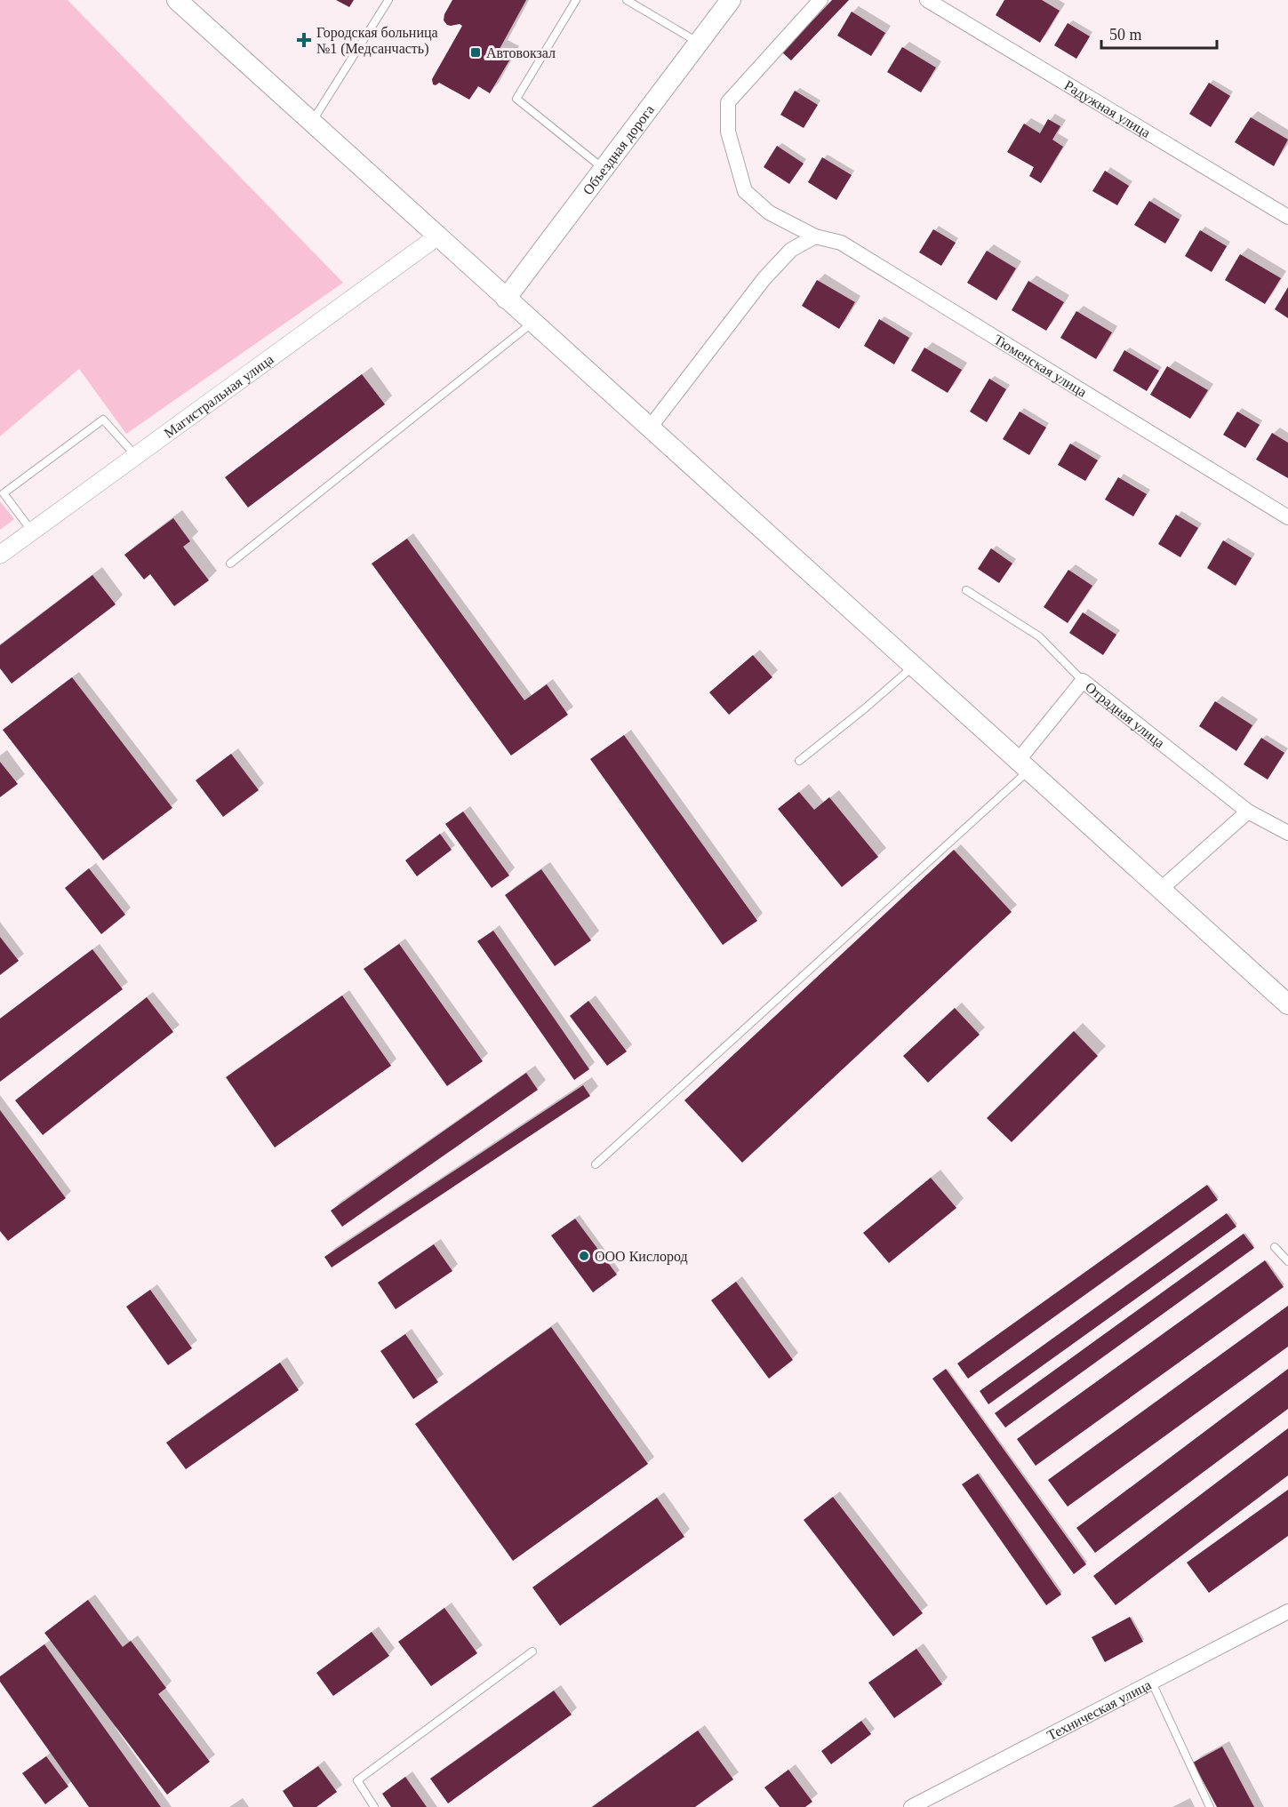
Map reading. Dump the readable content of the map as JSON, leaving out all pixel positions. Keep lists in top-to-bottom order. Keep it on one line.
{"streets":{"main road":["Объездная дорога"],"street":["Радужная улица","Тюменская улица","Магистральная улица","Отрадная улица","Техническая улица"]},"places":{"health":["Городская больница №1 (Медсанчасть)"],"transit":["Автовокзал"],"other":["ООО Кислород"]},"scale_bar":"50 m"}
